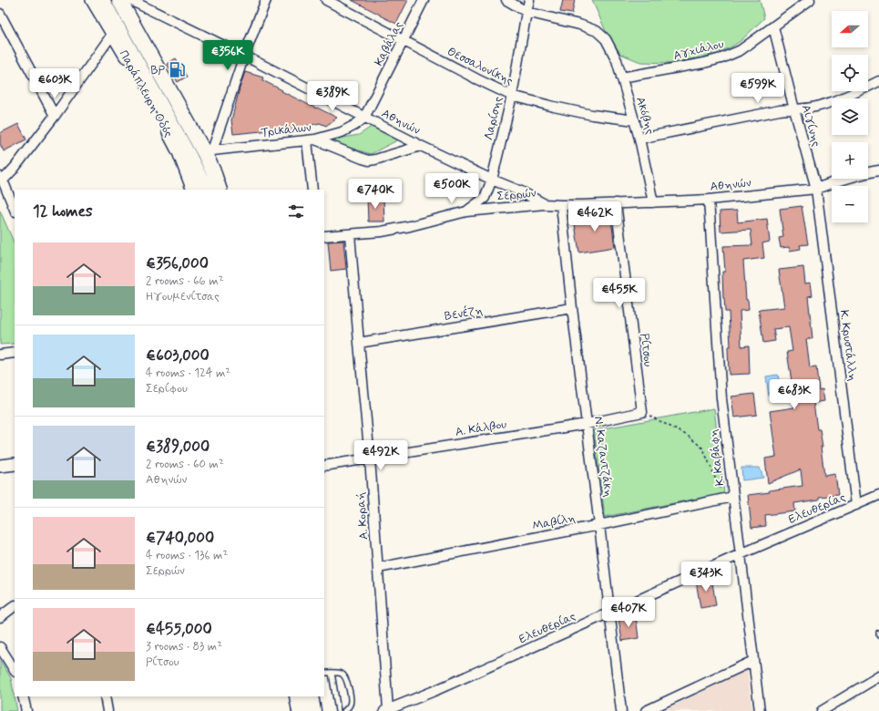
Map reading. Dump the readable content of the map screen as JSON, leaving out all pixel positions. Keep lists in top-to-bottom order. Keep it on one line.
{"streets":{"street":["Καβάλας","Αγχιάλου","Θεσσαλονίκης","Παράπλευρη Οδός","Ακόβης","Λαρίσης","Αθηνών","Αιγίνης","Τρικάλων","Σερρών","Βενέζη","Κ. Κρυστάλλη","Ρίτσου","A. Κάλβου","Ν. Καζαντζάκη","Κ. Καβάφη","Ελευθερίας","Α. Κοραή","Μαβίλη"]},"crossings":[["Καβάλας","Θεσσαλονίκης"],["Καβάλας","Αθηνών"],["Καβάλας","Τρικάλων"],["Αγχιάλου","Ακόβης"],["Αγχιάλου","Αιγίνης"],["Θεσσαλονίκης","Ακόβης"],["Θεσσαλονίκης","Λαρίσης"],["Ακόβης","Λαρίσης"],["Ακόβης","Αθηνών"],["Λαρίσης","Αθηνών"],["Λαρίσης","Σερρών"],["Αθηνών","Αιγίνης"],["Αθηνών","Τρικάλων"],["Αθηνών","Σερρών"],["Αθηνών","Κ. Κρυστάλλη"],["Αθηνών","Ρίτσου"],["Αθηνών","Κ. Καβάφη"],["Αιγίνης","Κ. Κρυστάλλη"],["Σερρών","Ν. Καζαντζάκη"],["Σερρών","Α. Κοραή"],["Βενέζη","Ν. Καζαντζάκη"],["Βενέζη","Α. Κοραή"],["Κ. Κρυστάλλη","Ελευθερίας"],["Ρίτσου","A. Κάλβου"],["A. Κάλβου","Ν. Καζαντζάκη"],["A. Κάλβου","Α. Κοραή"],["Ν. Καζαντζάκη","Ελευθερίας"],["Ν. Καζαντζάκη","Μαβίλη"],["Κ. Καβάφη","Ελευθερίας"],["Κ. Καβάφη","Μαβίλη"],["Ελευθερίας","Α. Κοραή"],["Α. Κοραή","Μαβίλη"]],"places":{"fuel station":["BP"]},"north":"left","page":{"map_buttons":["+","−"],"price":["€356K","€603K","€599K","€389K","€500K","€740K","€462K","€455K","€683K","€492K","€343K","€407K"],"heading":"12 homes","list":[{"name":"€356,000","note":"2 rooms · 66 m² · Ηγουμενίτσας"},{"name":"€603,000","note":"4 rooms · 124 m² · Σερίφου"},{"name":"€389,000","note":"2 rooms · 60 m² · Αθηνών"},{"name":"€740,000","note":"4 rooms · 136 m² · Σερρών"},{"name":"€455,000","note":"3 rooms · 83 m² · Ρίτσου"}]}}
